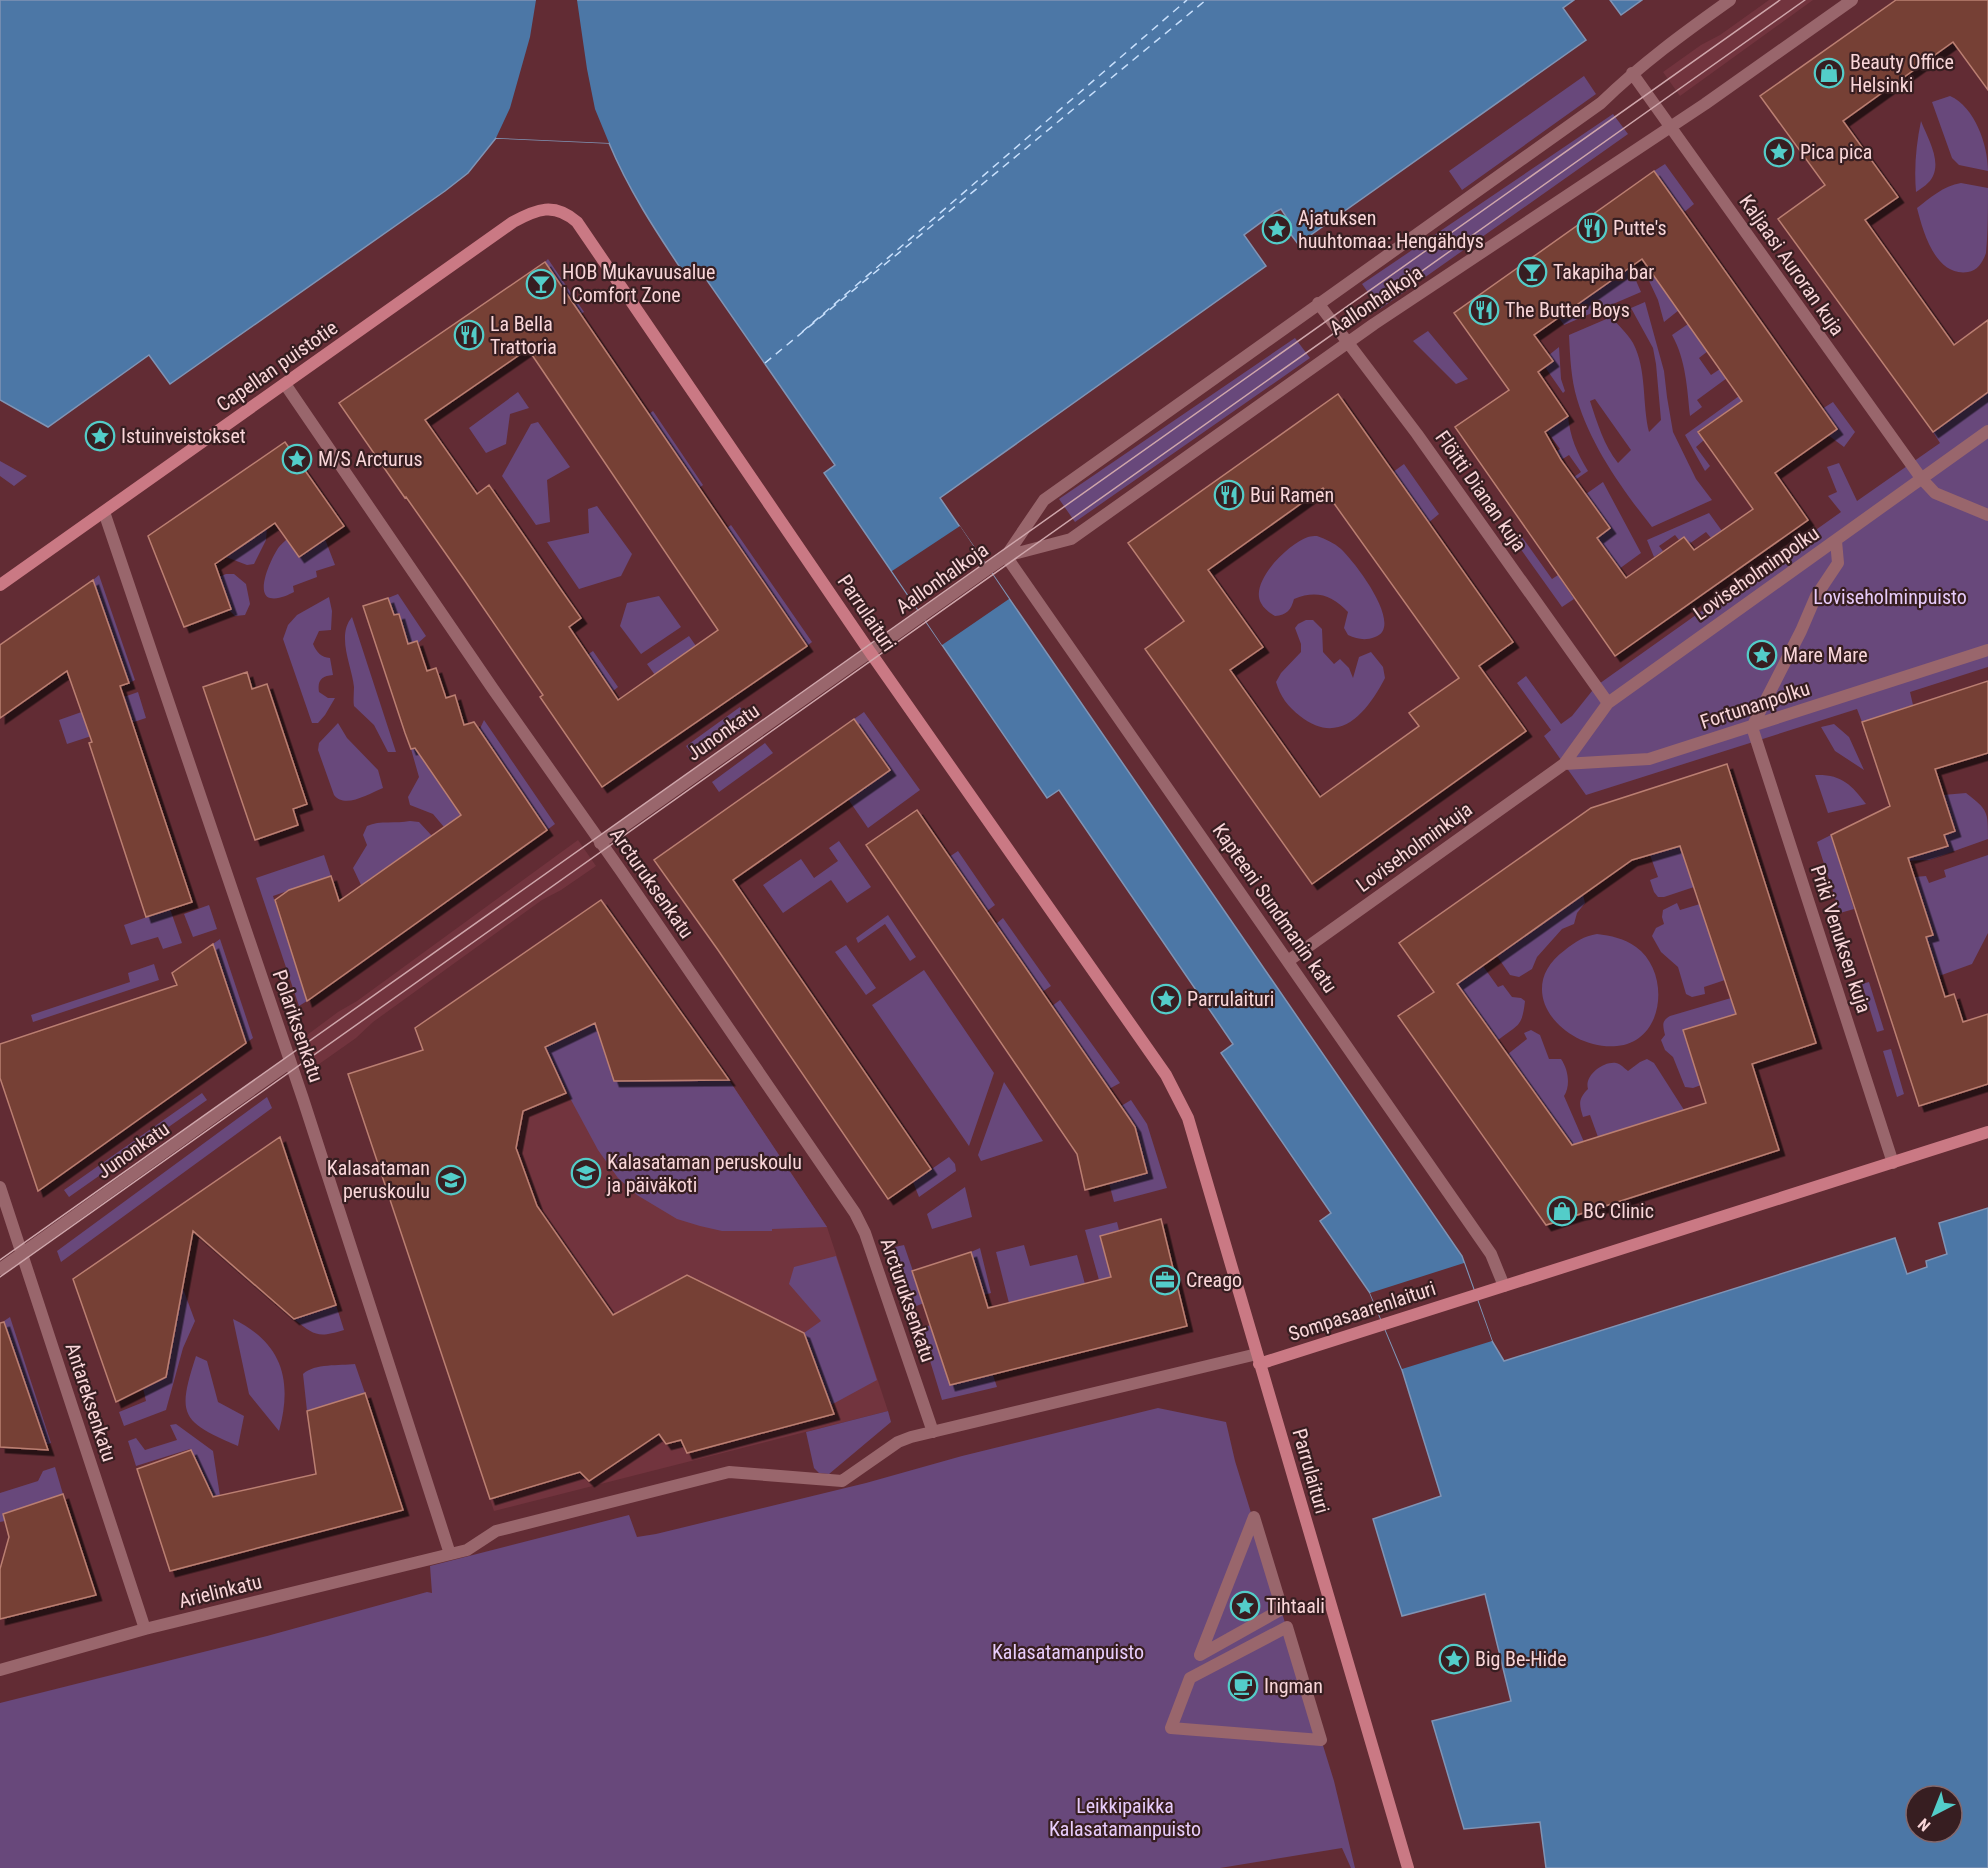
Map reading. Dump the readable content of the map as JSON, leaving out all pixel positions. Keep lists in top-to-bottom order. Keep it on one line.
{"streets":{"street":["Kaljaasi Auroran kuja","Aallonhalkoja","Capellan puistotie","Flöitti Dianan kuja","Loviseholminpolku","Parrulaituri","Fortunanpolku","Junonkatu","Loviseholminkuja","Arcturuksenkatu","Kapteeni Sundmanin katu","Priki Venuksen kuja","Polariksenkatu","Sompasaarenlaituri","Antareksenkatu","Arielinkatu"]},"crossings":[["Kaljaasi Auroran kuja","Aallonhalkoja"],["Kaljaasi Auroran kuja","Loviseholminpolku"],["Aallonhalkoja","Flöitti Dianan kuja"],["Aallonhalkoja","Parrulaituri"],["Aallonhalkoja","Junonkatu"],["Aallonhalkoja","Kapteeni Sundmanin katu"],["Capellan puistotie","Parrulaituri"],["Capellan puistotie","Arcturuksenkatu"],["Capellan puistotie","Polariksenkatu"],["Flöitti Dianan kuja","Loviseholminpolku"],["Loviseholminpolku","Fortunanpolku"],["Loviseholminpolku","Loviseholminkuja"],["Parrulaituri","Junonkatu"],["Parrulaituri","Sompasaarenlaituri"],["Parrulaituri","Arielinkatu"],["Fortunanpolku","Loviseholminkuja"],["Fortunanpolku","Priki Venuksen kuja"],["Junonkatu","Arcturuksenkatu"],["Junonkatu","Polariksenkatu"],["Junonkatu","Antareksenkatu"],["Loviseholminkuja","Kapteeni Sundmanin katu"],["Arcturuksenkatu","Arielinkatu"],["Kapteeni Sundmanin katu","Sompasaarenlaituri"],["Priki Venuksen kuja","Sompasaarenlaituri"],["Polariksenkatu","Arielinkatu"],["Sompasaarenlaituri","Arielinkatu"],["Antareksenkatu","Arielinkatu"]],"parks":["Loviseholminpuisto","Kalasatamanpuisto","Leikkipaikka Kalasatamanpuisto"],"places":{"shop":["Beauty Office Helsinki","BC Clinic"],"place":["Pica pica","Ajatuksen huuhtomaa: Hengähdys","Istuinveistokset","M/S Arcturus","Mare Mare","Parrulaituri","Tihtaali","Big Be-Hide"],"restaurant":["Putte's","The Butter Boys","La Bella Trattoria","Bui Ramen"],"bar":["Takapiha bar","HOB Mukavuusalue | Comfort Zone"],"school or university":["Kalasataman peruskoulu ja päiväkoti","Kalasataman peruskoulu"],"office":["Creago"],"cafe":["Ingman"]},"north":"bottom left"}
